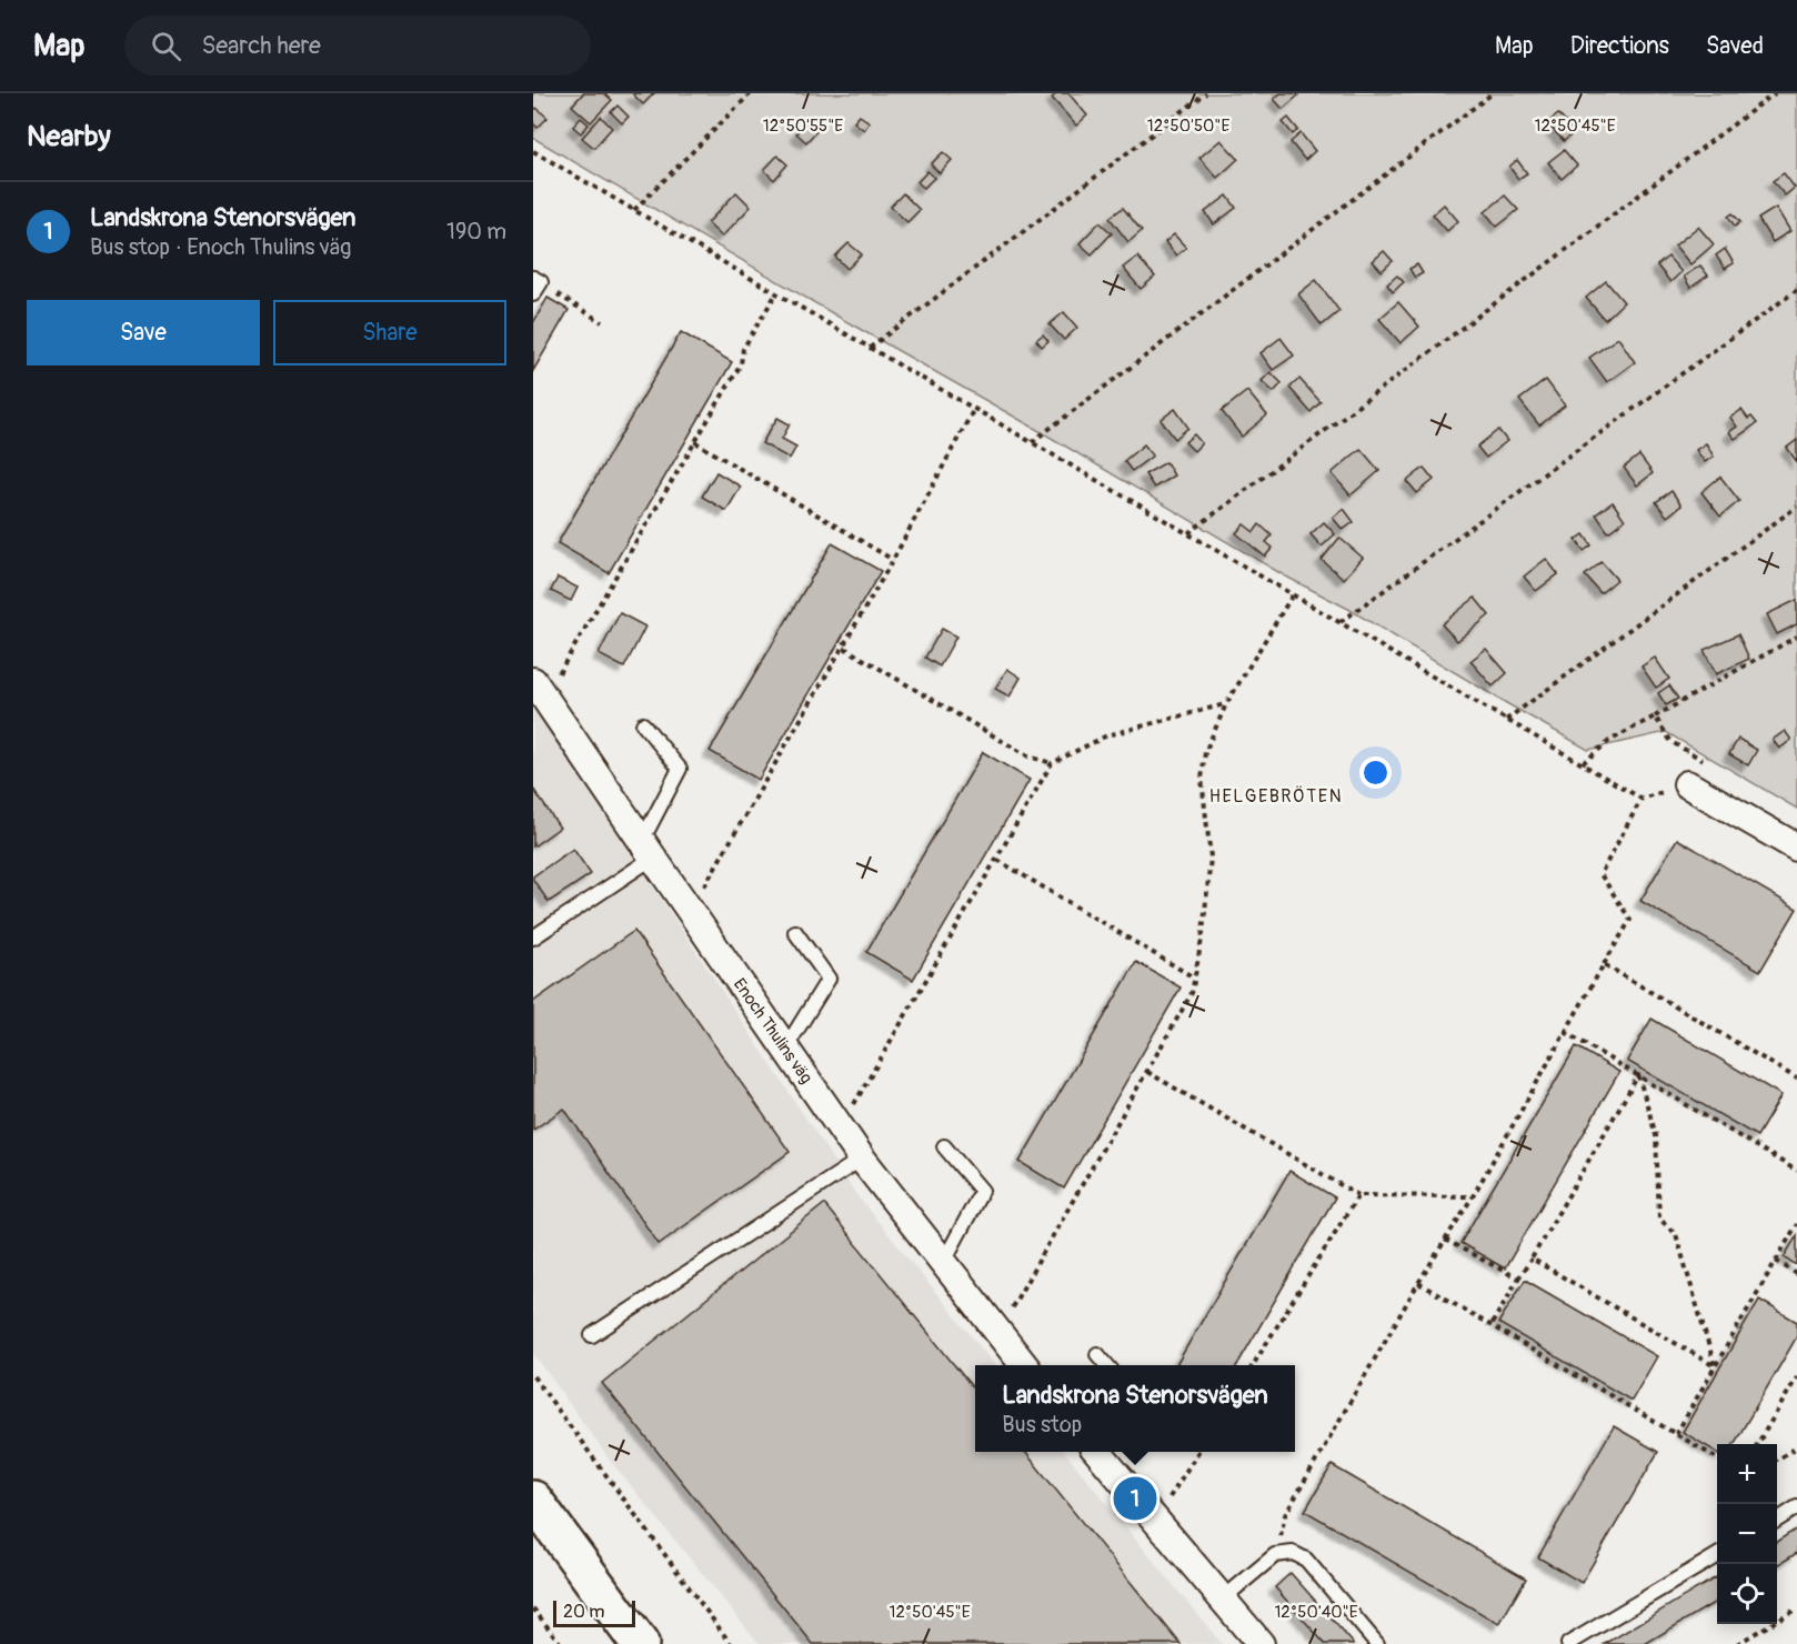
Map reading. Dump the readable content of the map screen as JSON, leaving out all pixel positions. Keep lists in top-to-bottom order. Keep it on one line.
{"streets":{"street":["Enoch Thulins väg"]},"districts":["HELGEBRÖTEN"],"scale_bar":"20 m","page":{"header":"Map","search":"Search here","nav":["Map","Directions","Saved"],"heading":"Nearby","list":[{"mark":"1","name":"Landskrona Stenorsvägen","note":"Bus stop · Enoch Thulins väg","value":"190 m"}],"buttons":["Save","Share"],"popup":["Landskrona Stenorsvägen","Bus stop"],"map_buttons":["+","−"],"pins":"1","scale":"20 m"},"coordinates":["12°50'55\"E","12°50'50\"E","12°50'45\"E","12°50'40\"E"]}
